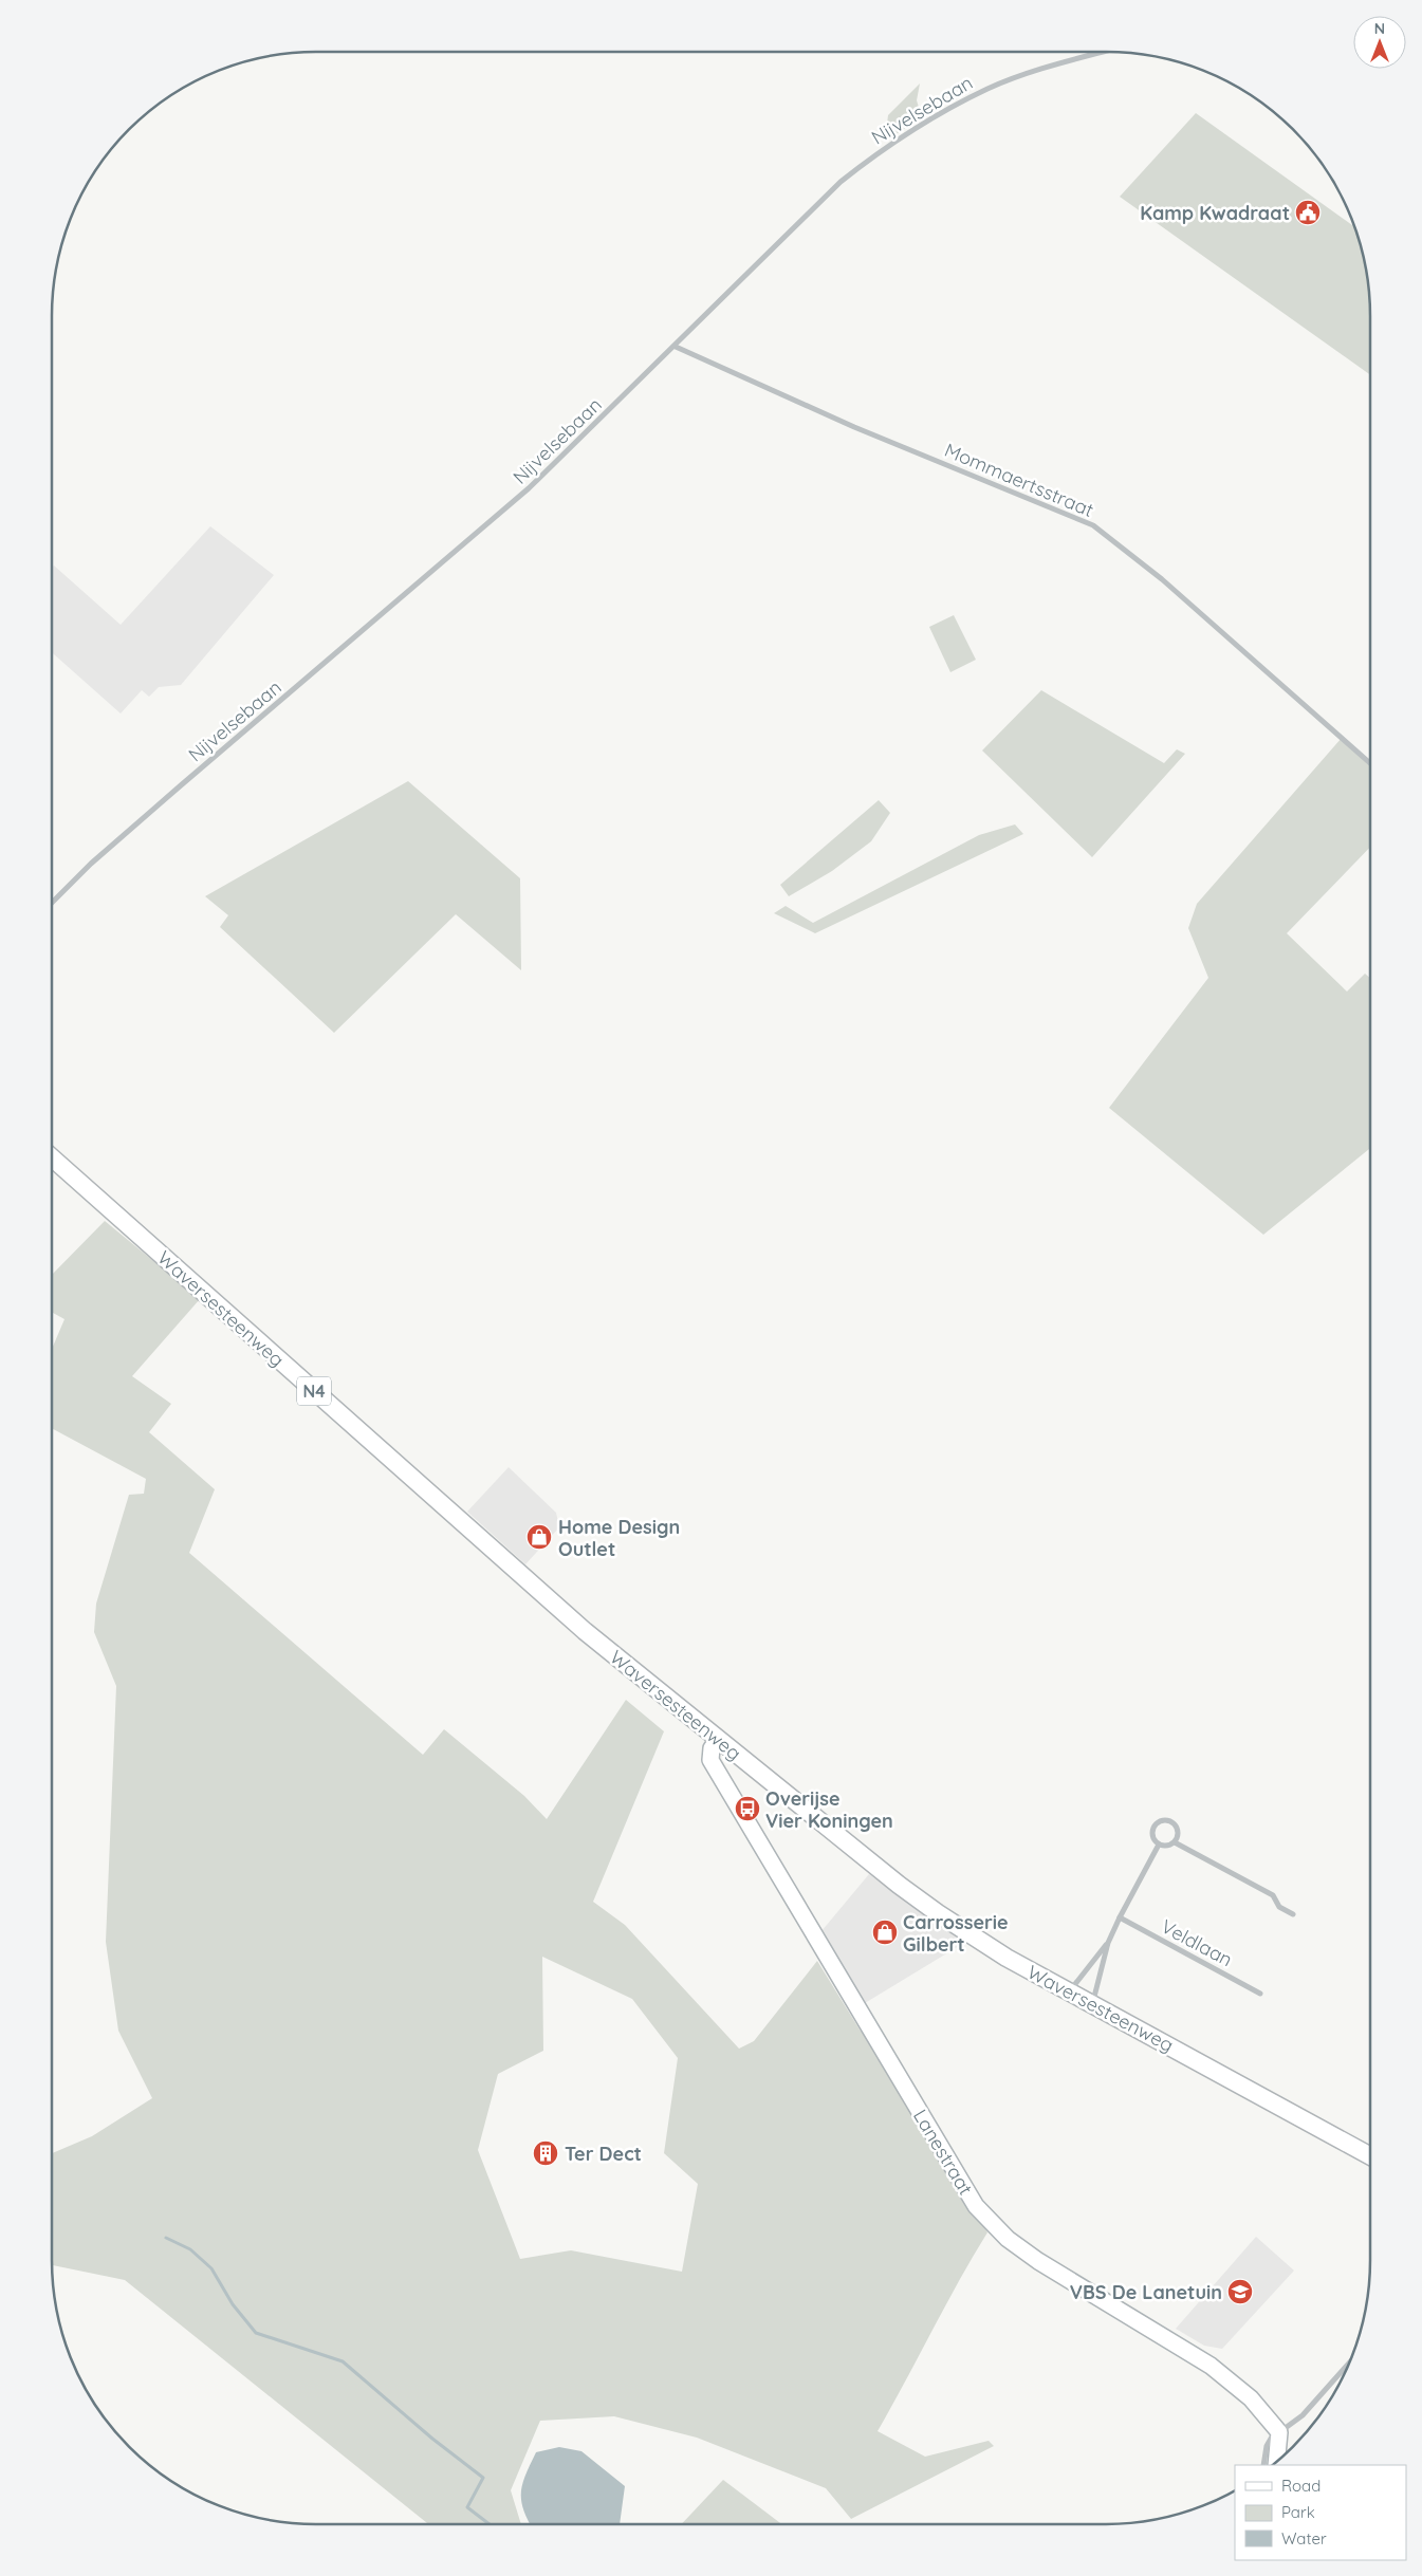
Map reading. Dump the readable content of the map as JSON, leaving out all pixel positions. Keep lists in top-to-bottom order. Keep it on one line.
{"streets":{"main road":["Waversesteenweg","N4"],"street":["Nijvelsebaan","Mommaertsstraat","Veldlaan","Lanestraat"]},"crossings":[["Nijvelsebaan","Mommaertsstraat"],["Waversesteenweg","Lanestraat"]],"places":{"public building":["Kamp Kwadraat"],"shop":["Home Design Outlet","Carrosserie Gilbert"],"bus stop":["Overijse Vier Koningen"],"building":["Ter Dect"],"school or university":["VBS De Lanetuin"]},"legend":["Road","Park","Water"],"north":"top"}
